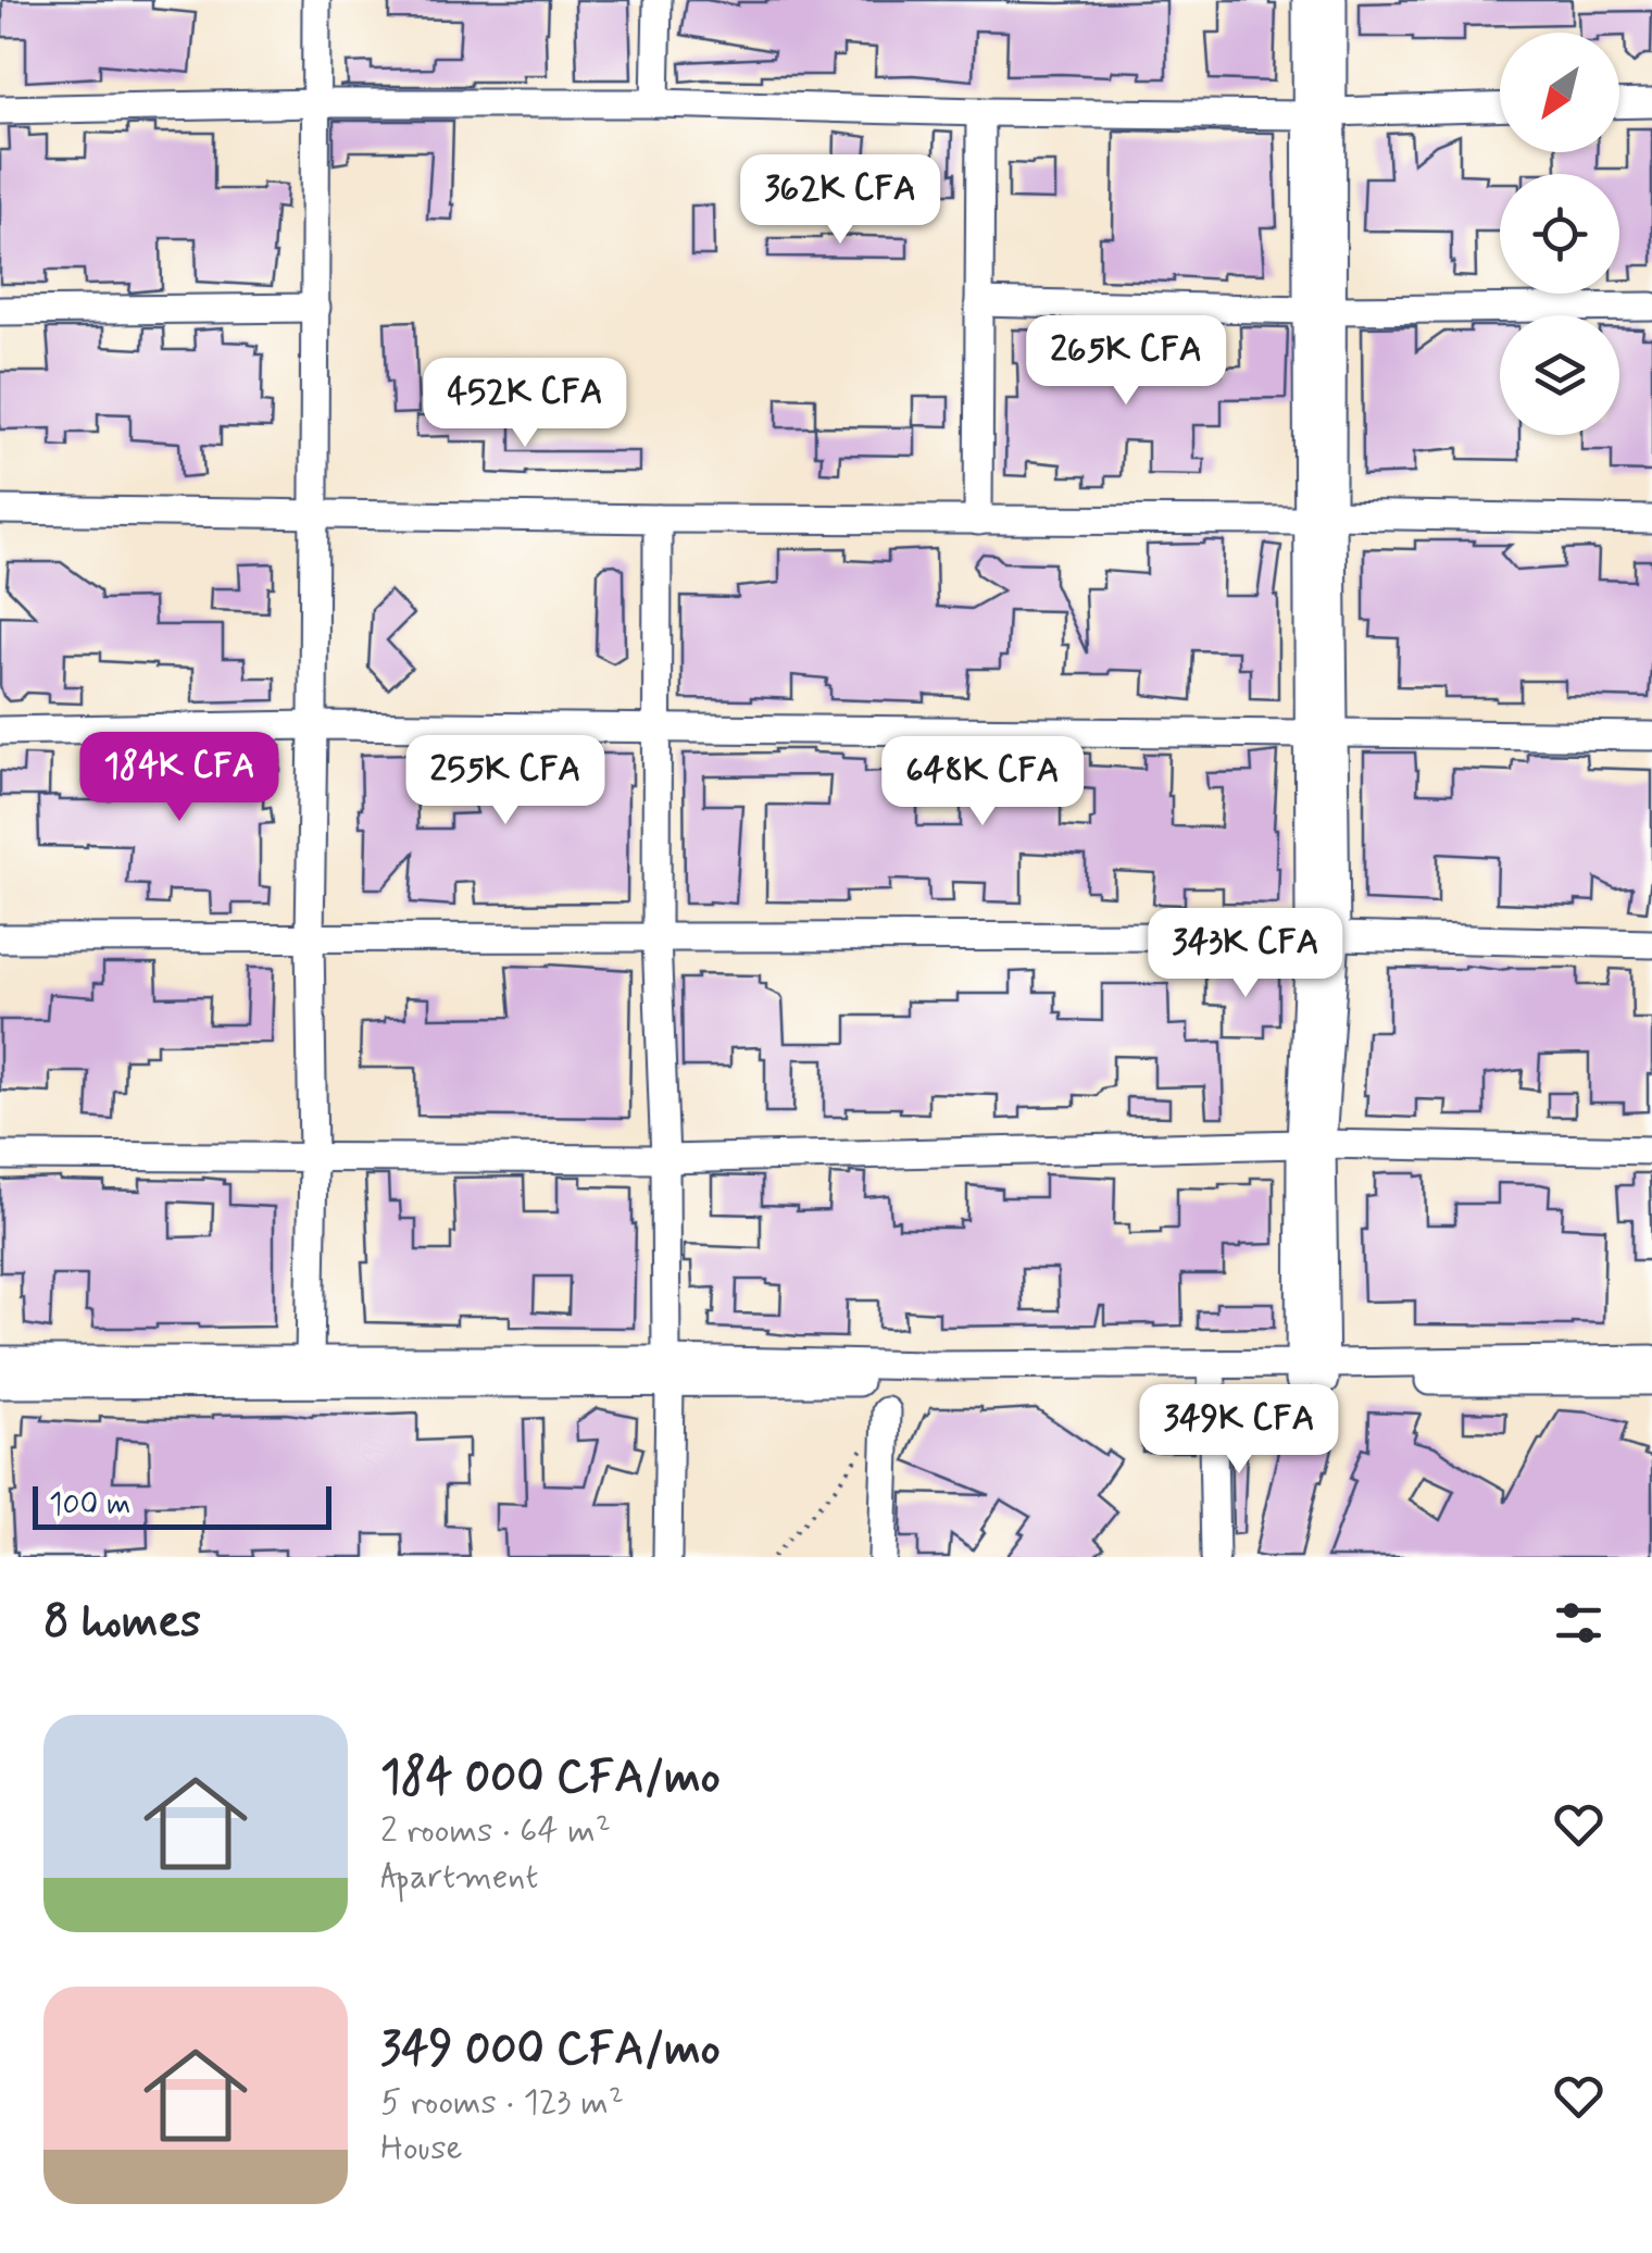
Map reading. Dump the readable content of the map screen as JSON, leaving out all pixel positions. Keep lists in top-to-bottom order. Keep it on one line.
{"scale_bar":"100 m","north":"bottom left","page":{"price":["362K CFA","265K CFA","452K CFA","184K CFA","255K CFA","648K CFA","343K CFA","349K CFA"],"scale":"100 m","heading":"8 homes","list":[{"name":"184 000 CFA/mo","note":"2 rooms · 64 m² · Apartment"},{"name":"349 000 CFA/mo","note":"5 rooms · 123 m² · House"}]}}
